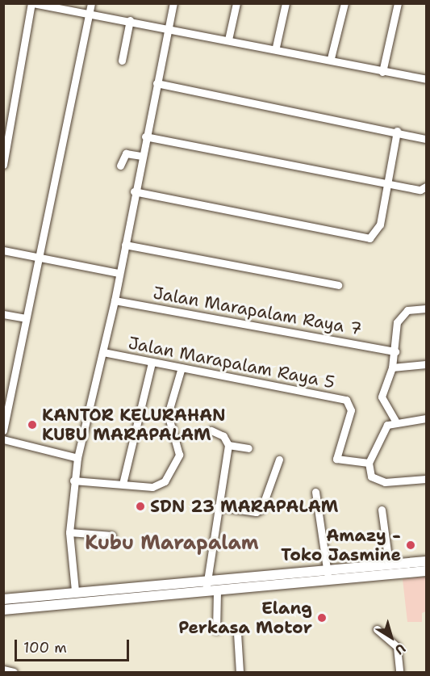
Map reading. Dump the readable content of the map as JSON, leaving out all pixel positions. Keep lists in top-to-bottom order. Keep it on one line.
{"streets":{"street":["Jalan Marapalam Raya 7","Jalan Marapalam Raya 5"]},"districts":["Kubu Marapalam"],"places":["KANTOR KELURAHAN KUBU MARAPALAM","SDN 23 MARAPALAM","Amazy - Toko Jasmine","Elang Perkasa Motor"],"scale_bar":"100 m","north":"bottom right"}
